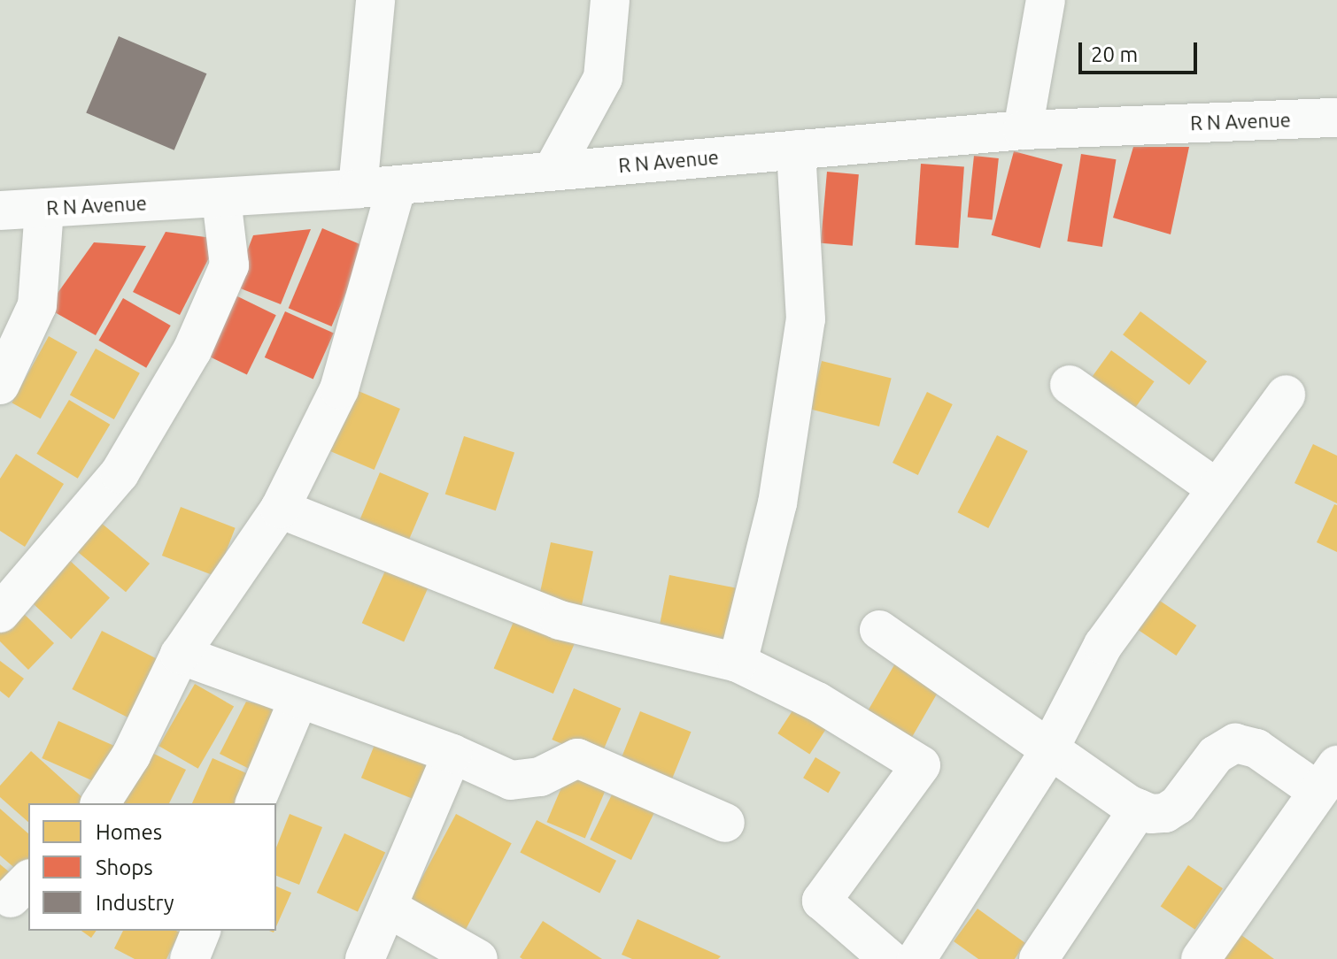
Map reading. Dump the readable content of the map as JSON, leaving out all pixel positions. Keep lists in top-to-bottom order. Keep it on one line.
{"streets":{"street":["R N Avenue"]},"legend":["Homes","Shops","Industry"],"scale_bar":"20 m"}
